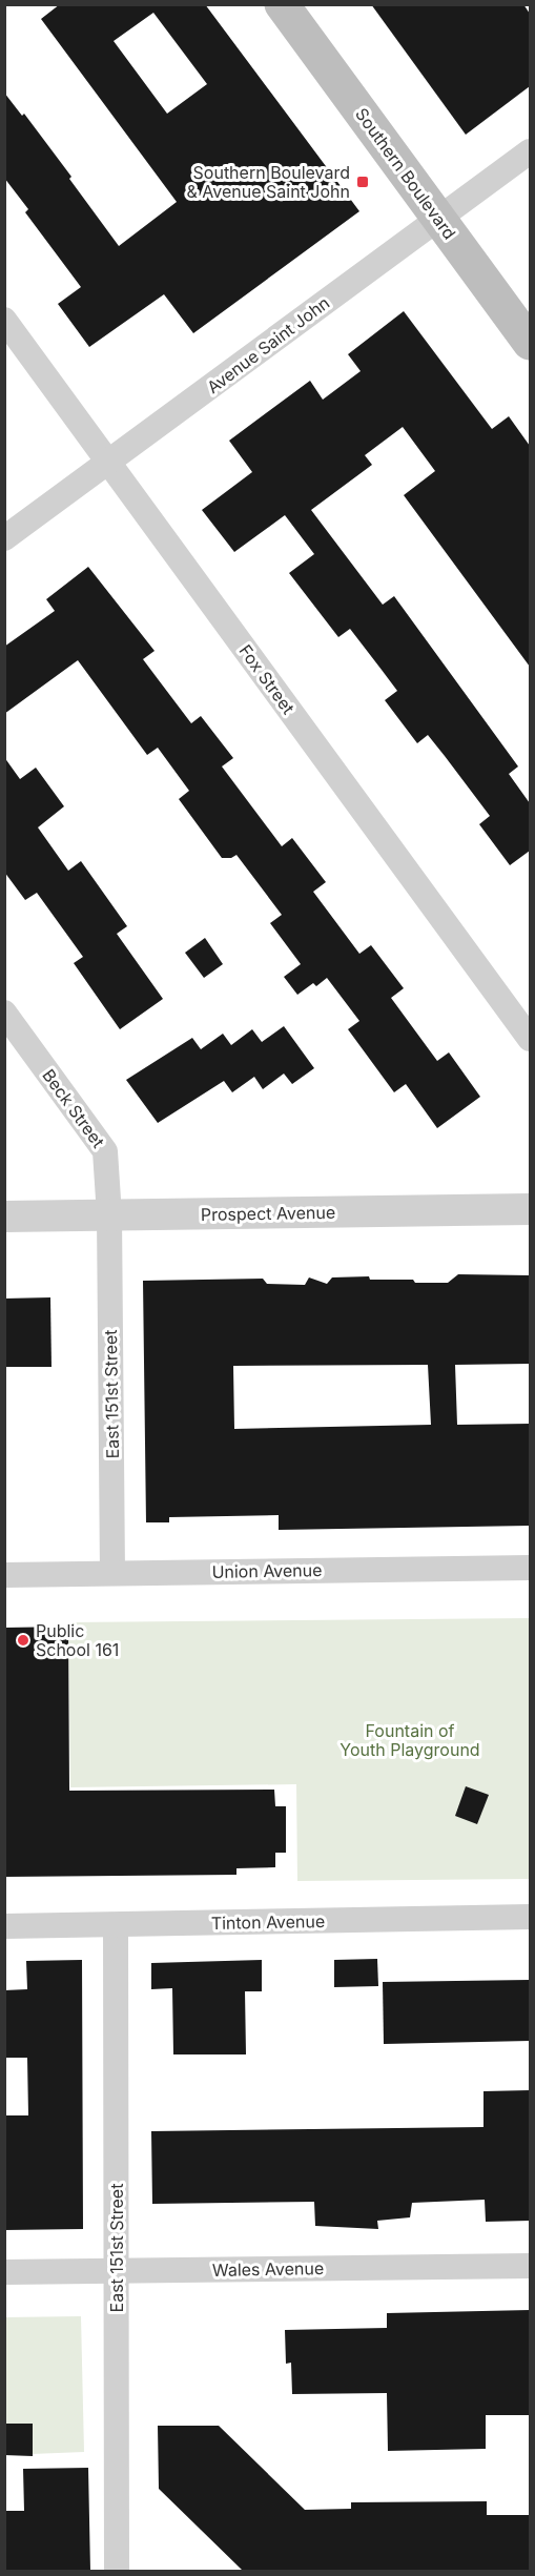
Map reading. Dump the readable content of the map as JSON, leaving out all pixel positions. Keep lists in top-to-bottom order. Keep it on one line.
{"streets":{"main road":["Southern Boulevard"],"street":["Avenue Saint John","Fox Street","Beck Street","Prospect Avenue","East 151st Street","Union Avenue","Tinton Avenue","Wales Avenue"]},"crossings":[["Southern Boulevard","Avenue Saint John"],["Avenue Saint John","Fox Street"],["Beck Street","Prospect Avenue"],["Beck Street","East 151st Street"],["Prospect Avenue","East 151st Street"],["East 151st Street","Union Avenue"],["East 151st Street","Tinton Avenue"],["East 151st Street","Wales Avenue"]],"parks":["Fountain of Youth Playground"],"places":{"transit":["Southern Boulevard & Avenue Saint John"],"other":["Public School 161"]}}
